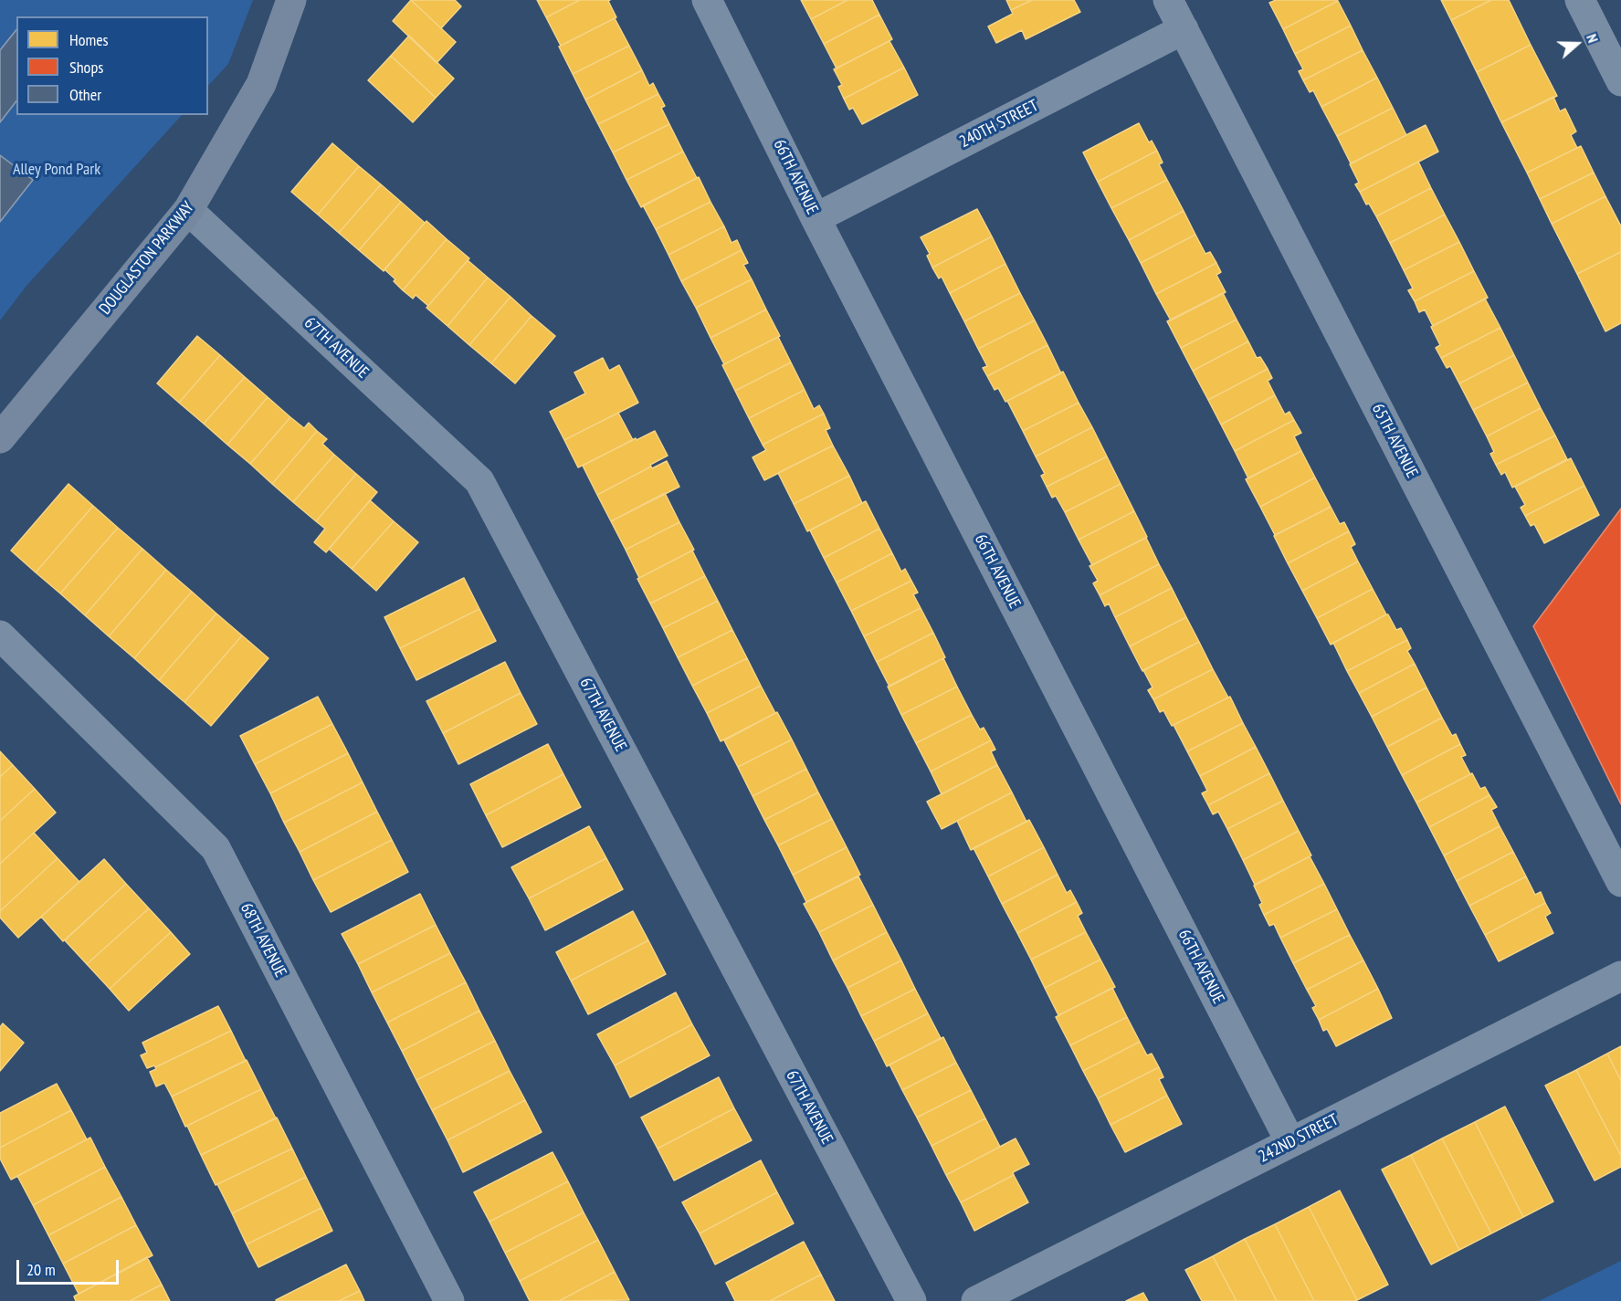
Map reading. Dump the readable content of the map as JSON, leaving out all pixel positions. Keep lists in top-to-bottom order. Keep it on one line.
{"streets":{"main road":["DOUGLASTON PARKWAY"],"street":["240TH STREET","66TH AVENUE","67TH AVENUE","65TH AVENUE","68TH AVENUE","242ND STREET"]},"crossings":[["240TH STREET","66TH AVENUE"],["240TH STREET","65TH AVENUE"],["66TH AVENUE","242ND STREET"],["DOUGLASTON PARKWAY","67TH AVENUE"]],"parks":["Alley Pond Park"],"legend":["Homes","Shops","Other"],"scale_bar":"20 m","north":"right"}
